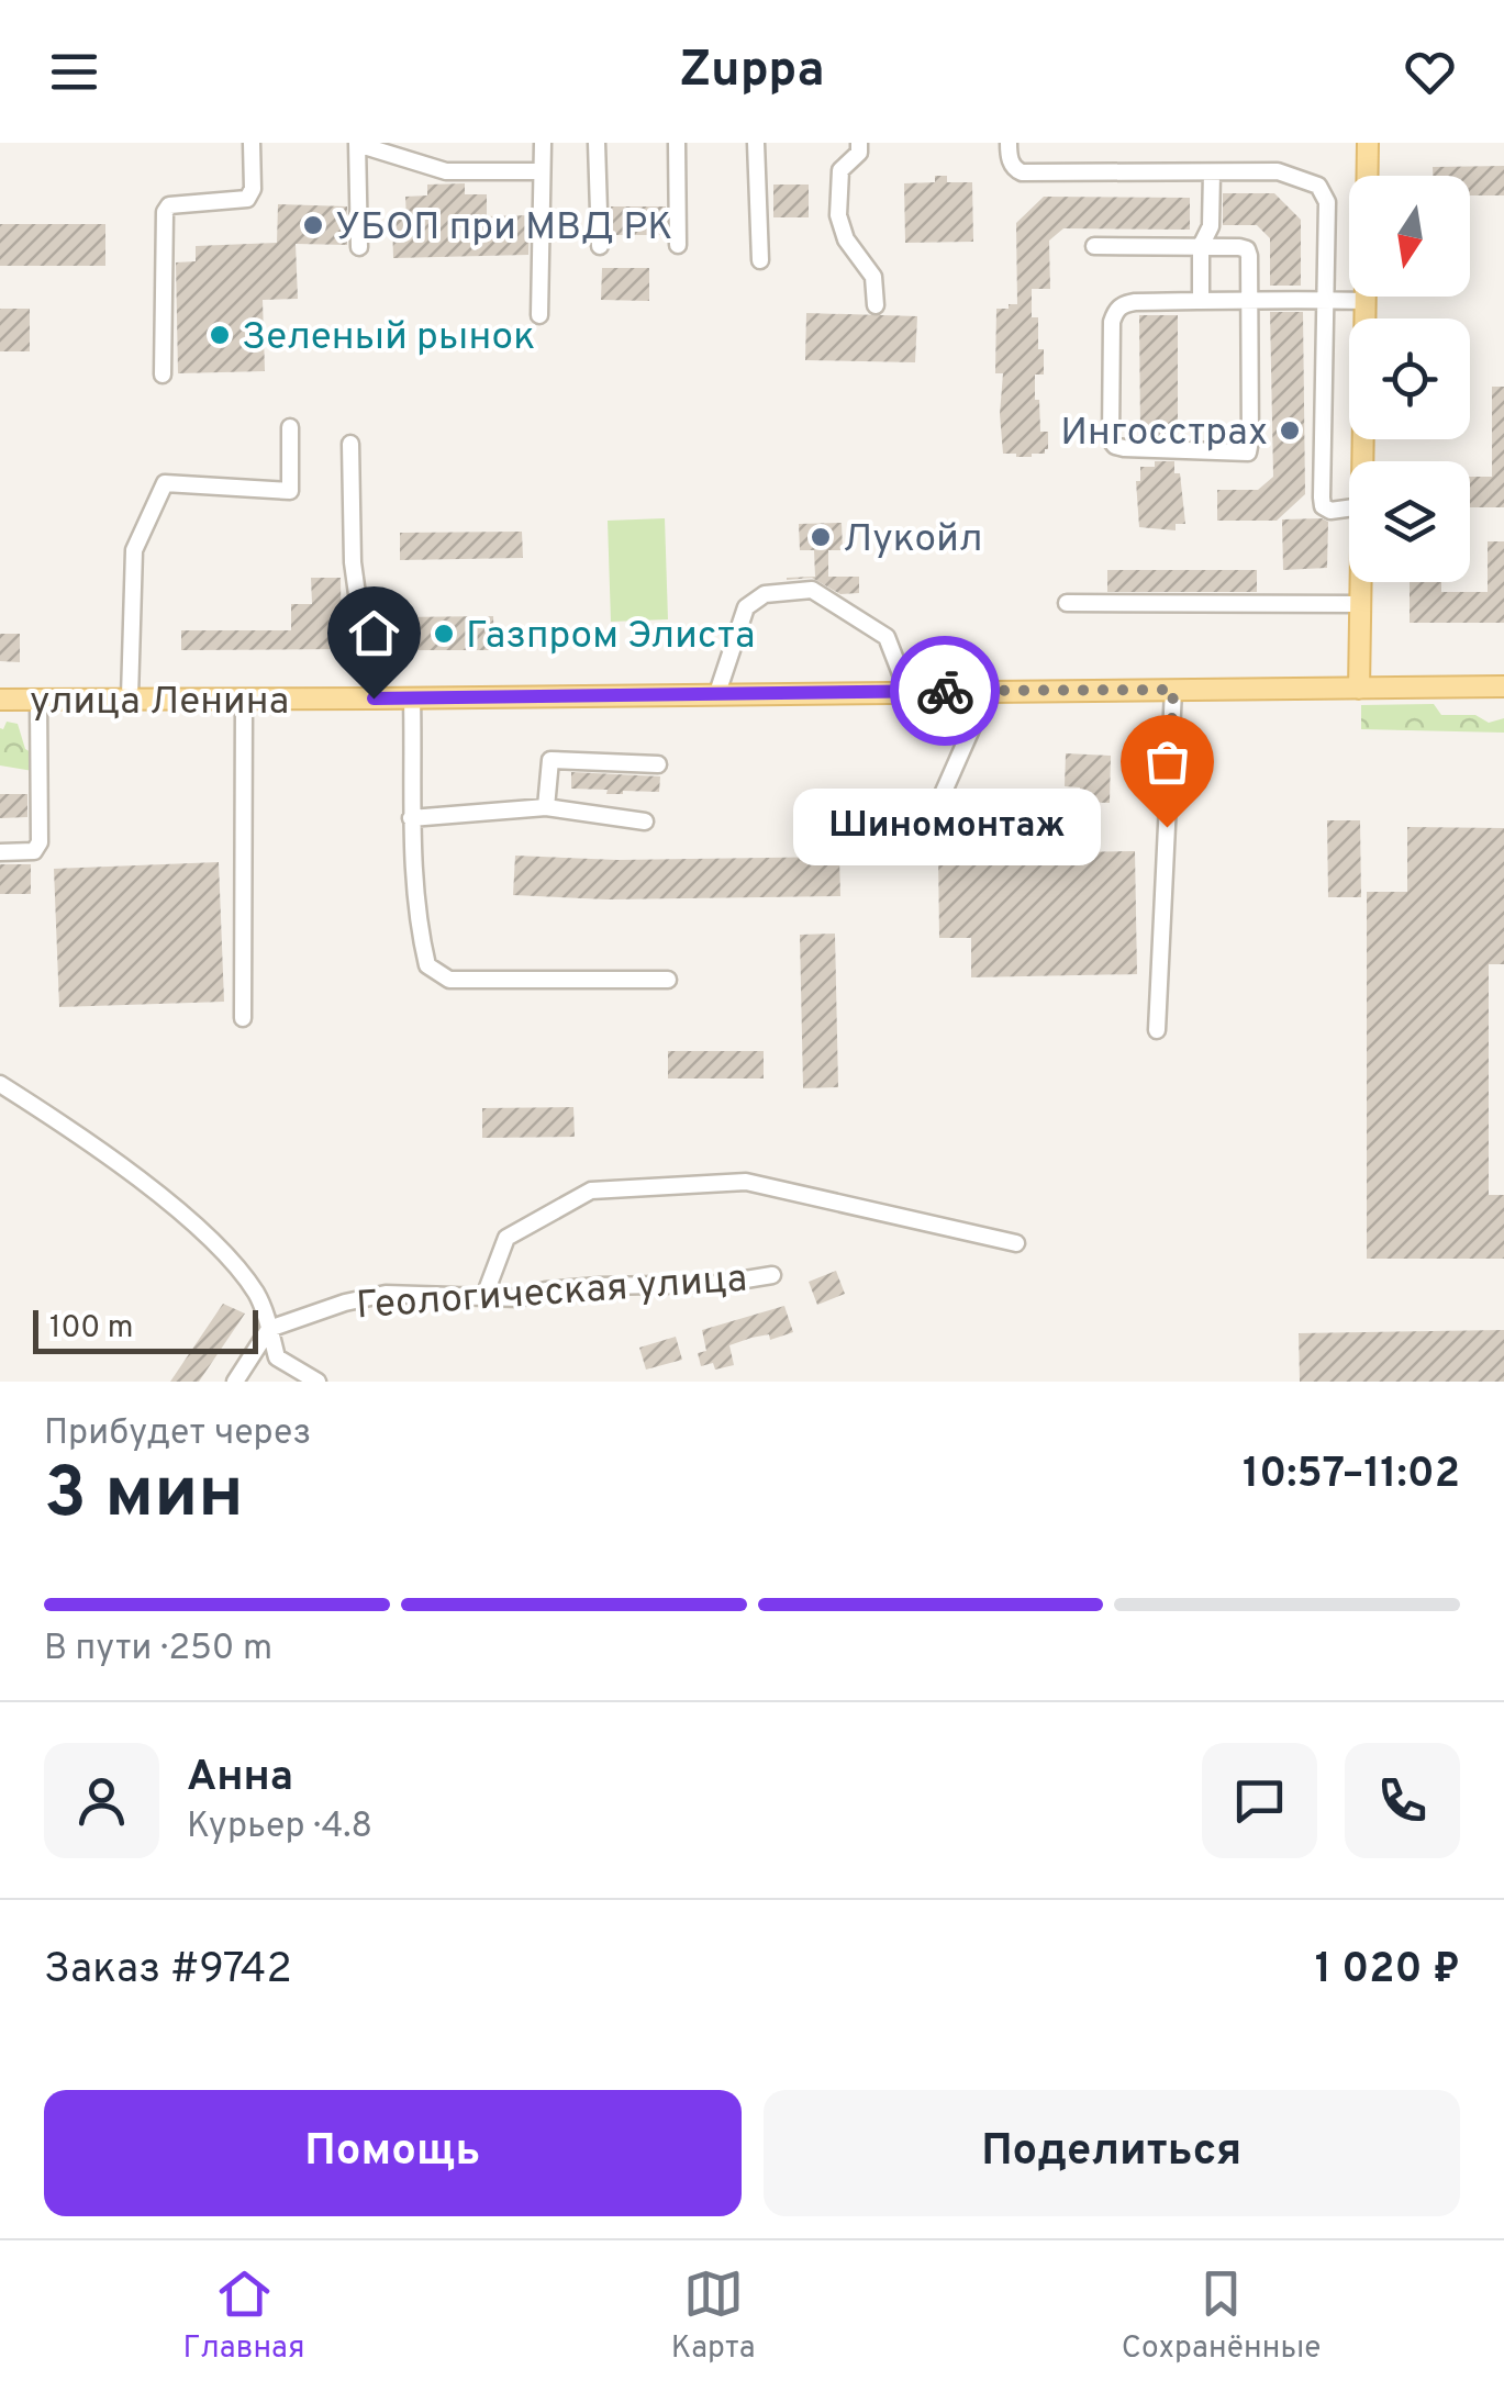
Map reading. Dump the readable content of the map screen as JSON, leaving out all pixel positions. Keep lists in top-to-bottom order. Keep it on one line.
{"streets":{"main road":["улица Ленина"],"street":["Геологическая улица"]},"places":["УБОП при МВД РК","Зеленый рынок","Ингосстрах","Лукойл","Газпром Элиста","Шиномонтаж"],"scale_bar":"100 m","north":"bottom","page":{"header":"Zuppa","bubble":"Шиномонтаж","scale":"100 m","heading":["3 мин","Прибудет через","10:57–11:02"],"panel":["Анна","Курьер · 4.8","Заказ #9742","1 020 ₽"],"bar":"В пути · 250 m","buttons":["Помощь","Поделиться"],"tabs":["Главная","Карта","Сохранённые"]}}
